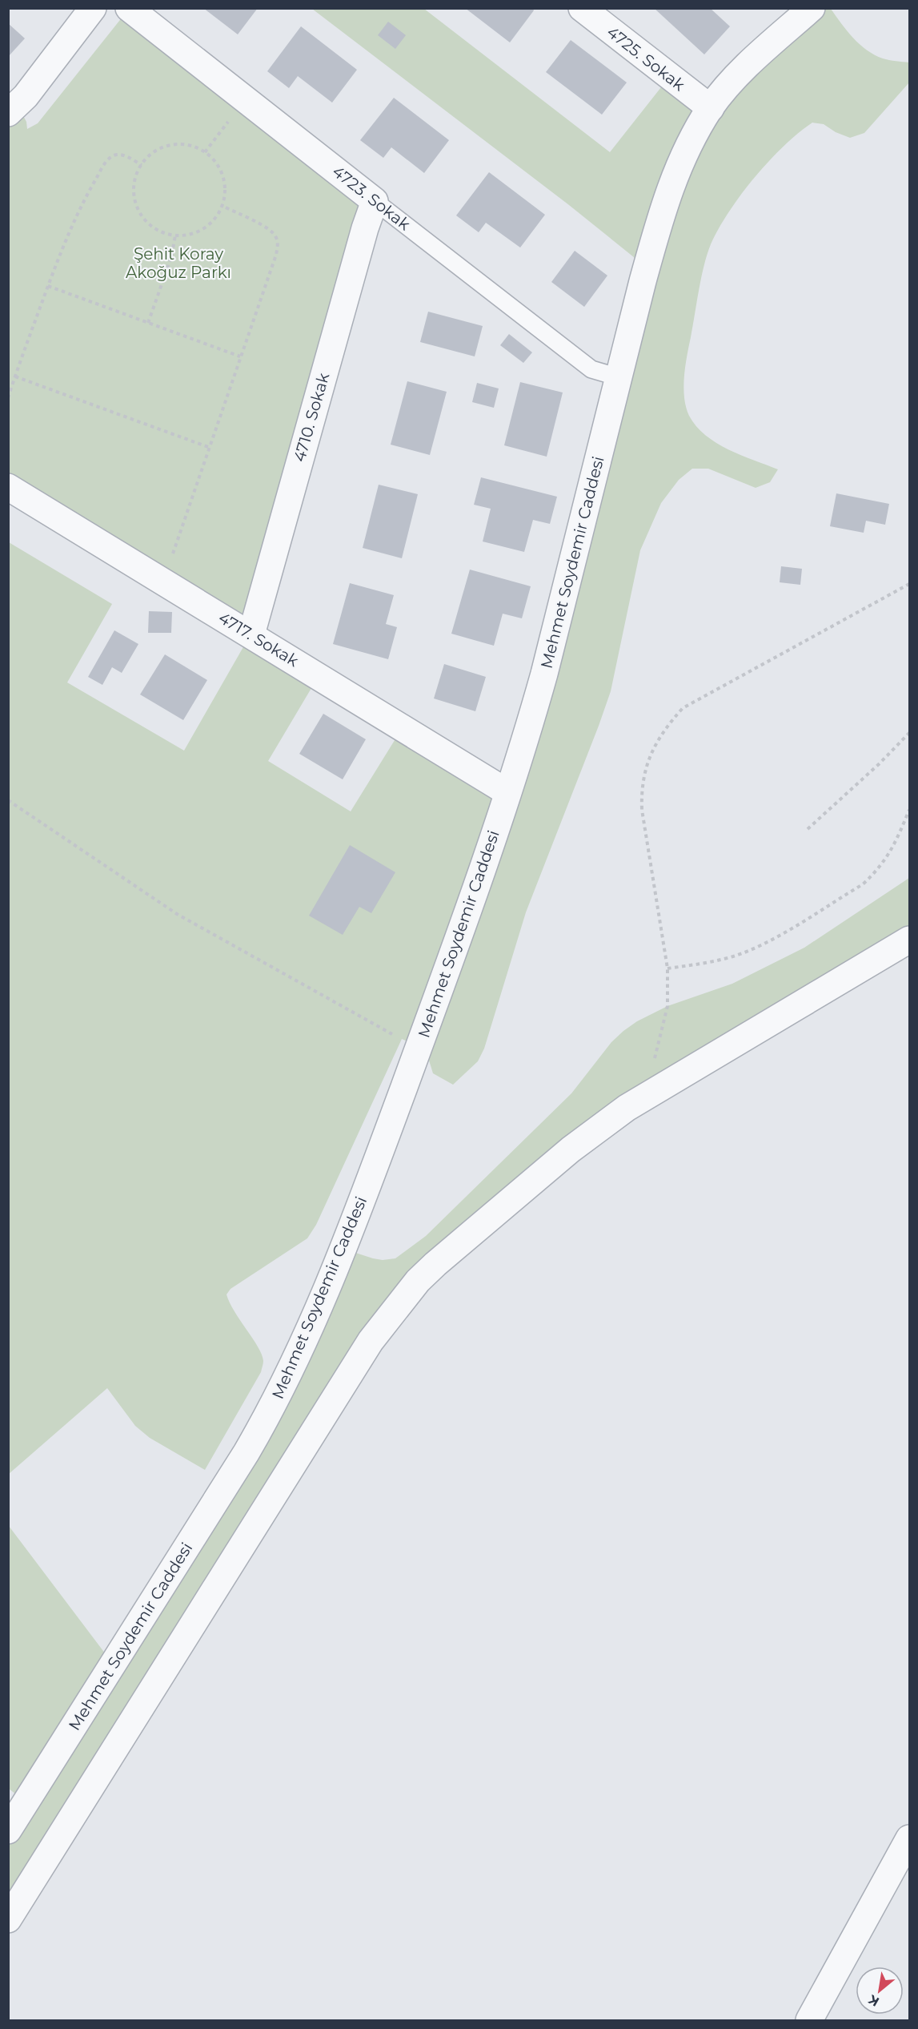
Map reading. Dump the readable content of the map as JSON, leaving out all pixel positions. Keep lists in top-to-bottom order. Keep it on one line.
{"streets":{"street":["4725. Sokak","4723. Sokak","4710. Sokak","Mehmet Soydemir Caddesi","4717. Sokak"]},"crossings":[["4725. Sokak","Mehmet Soydemir Caddesi"],["4723. Sokak","4710. Sokak"],["4723. Sokak","Mehmet Soydemir Caddesi"],["4710. Sokak","4717. Sokak"],["Mehmet Soydemir Caddesi","4717. Sokak"]],"parks":["Şehit Koray Akoğuz Parkı"],"north":"bottom left"}
